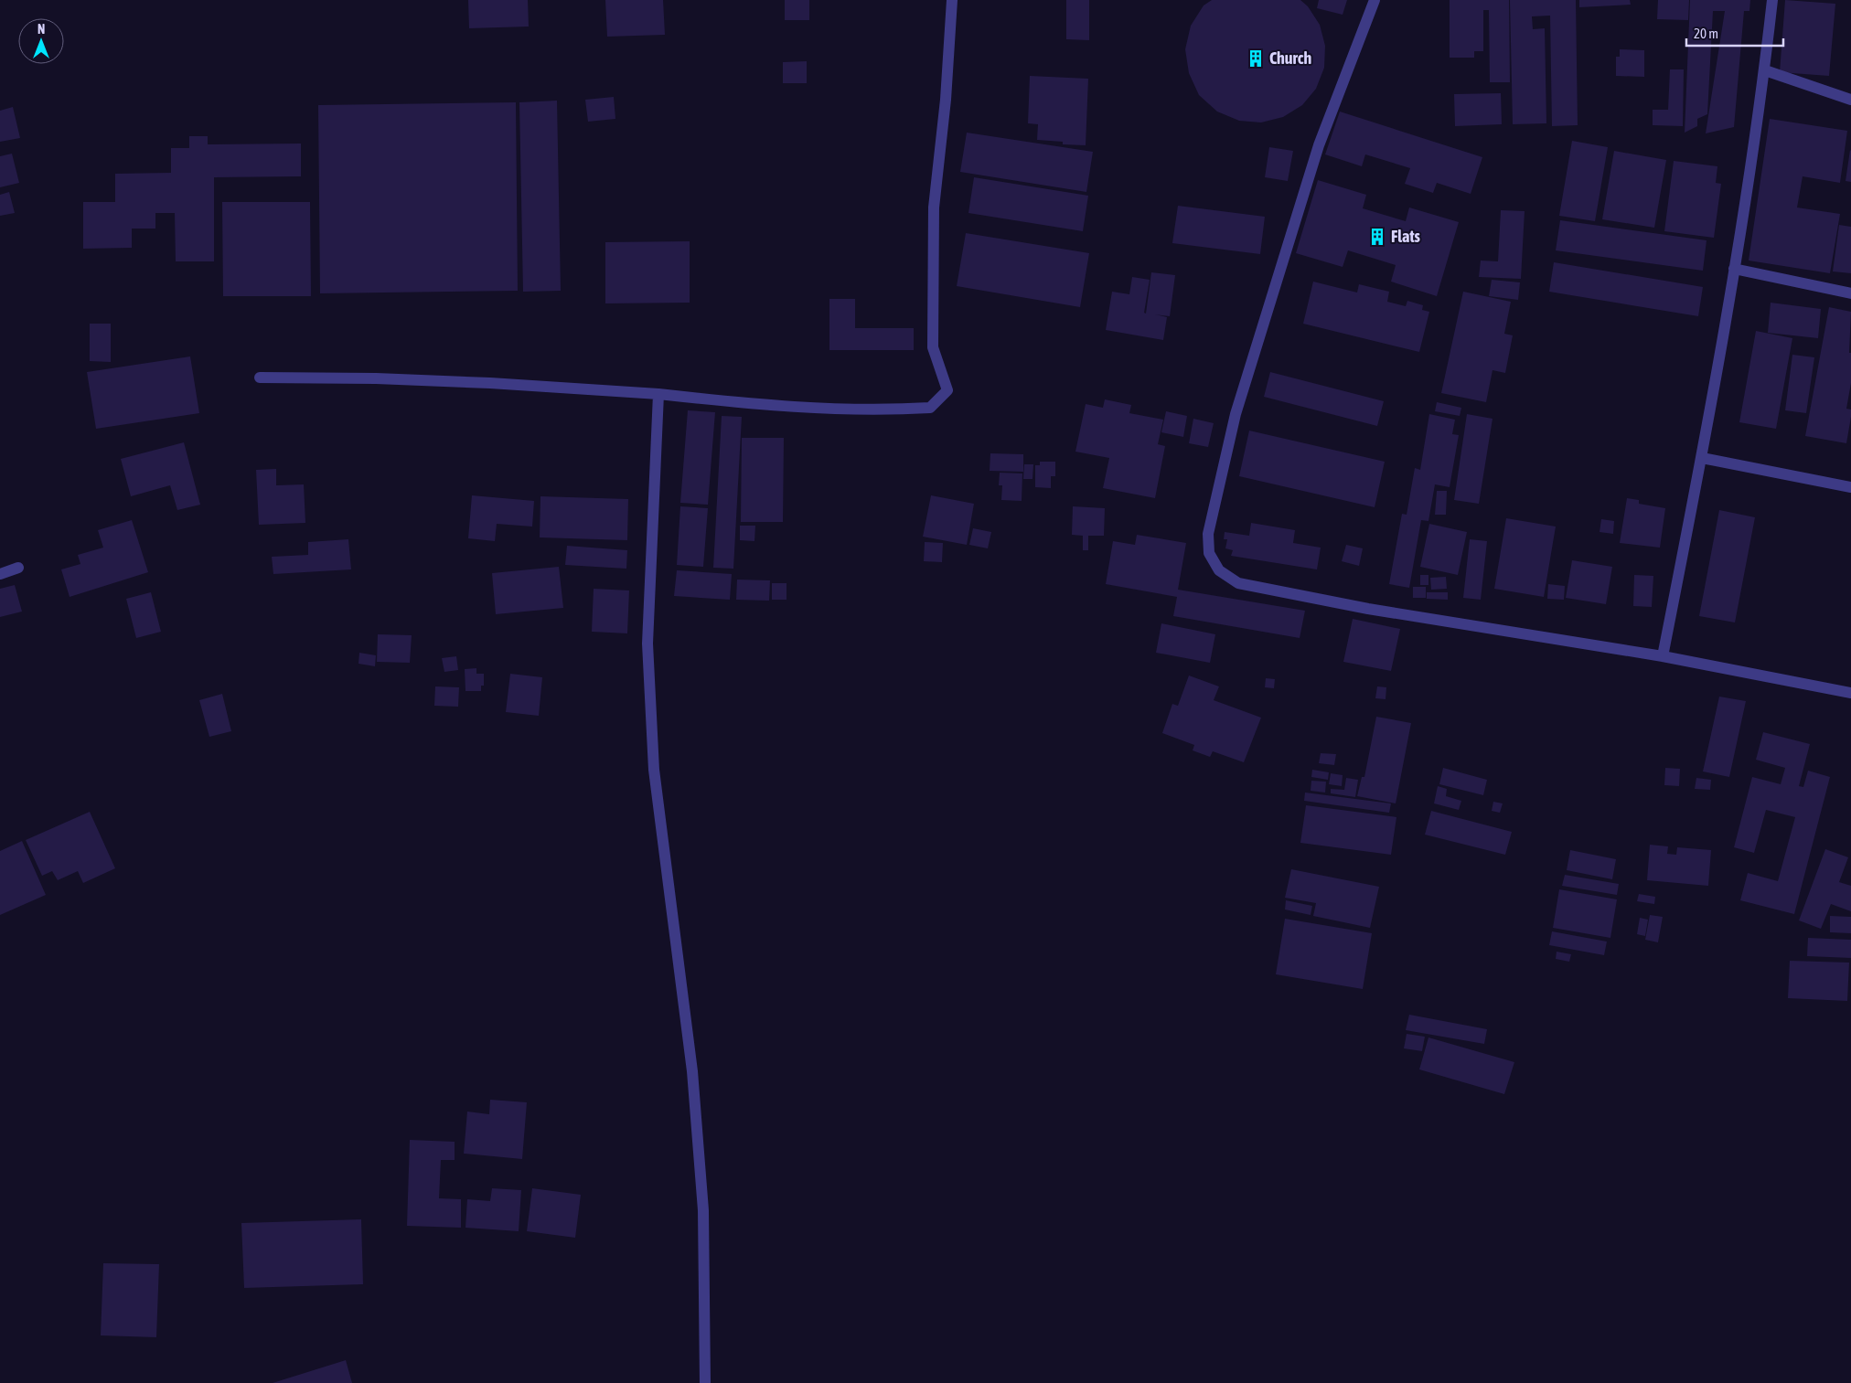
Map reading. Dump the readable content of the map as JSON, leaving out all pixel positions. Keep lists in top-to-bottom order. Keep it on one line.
{"places":{"building":["Church","Flats"]},"scale_bar":"20 m","north":"top"}
